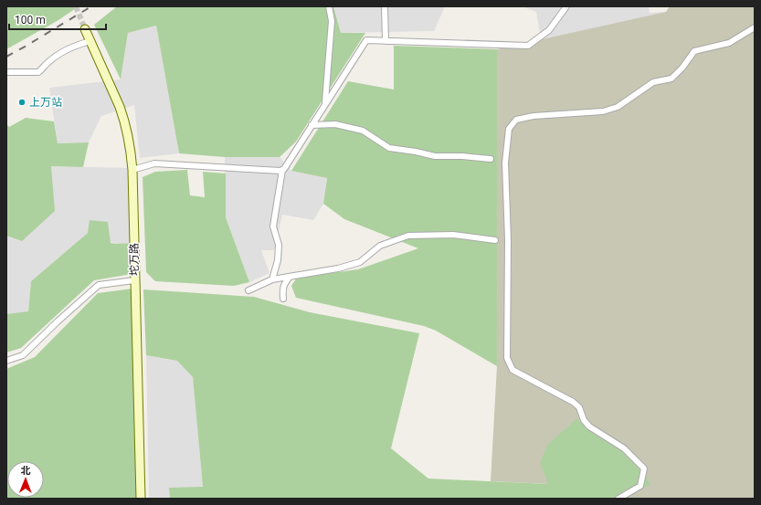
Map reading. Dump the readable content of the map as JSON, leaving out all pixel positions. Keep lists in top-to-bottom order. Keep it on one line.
{"streets":{"main road":["坨万路"]},"places":["上万站"],"scale_bar":"100 m","north":"top"}
